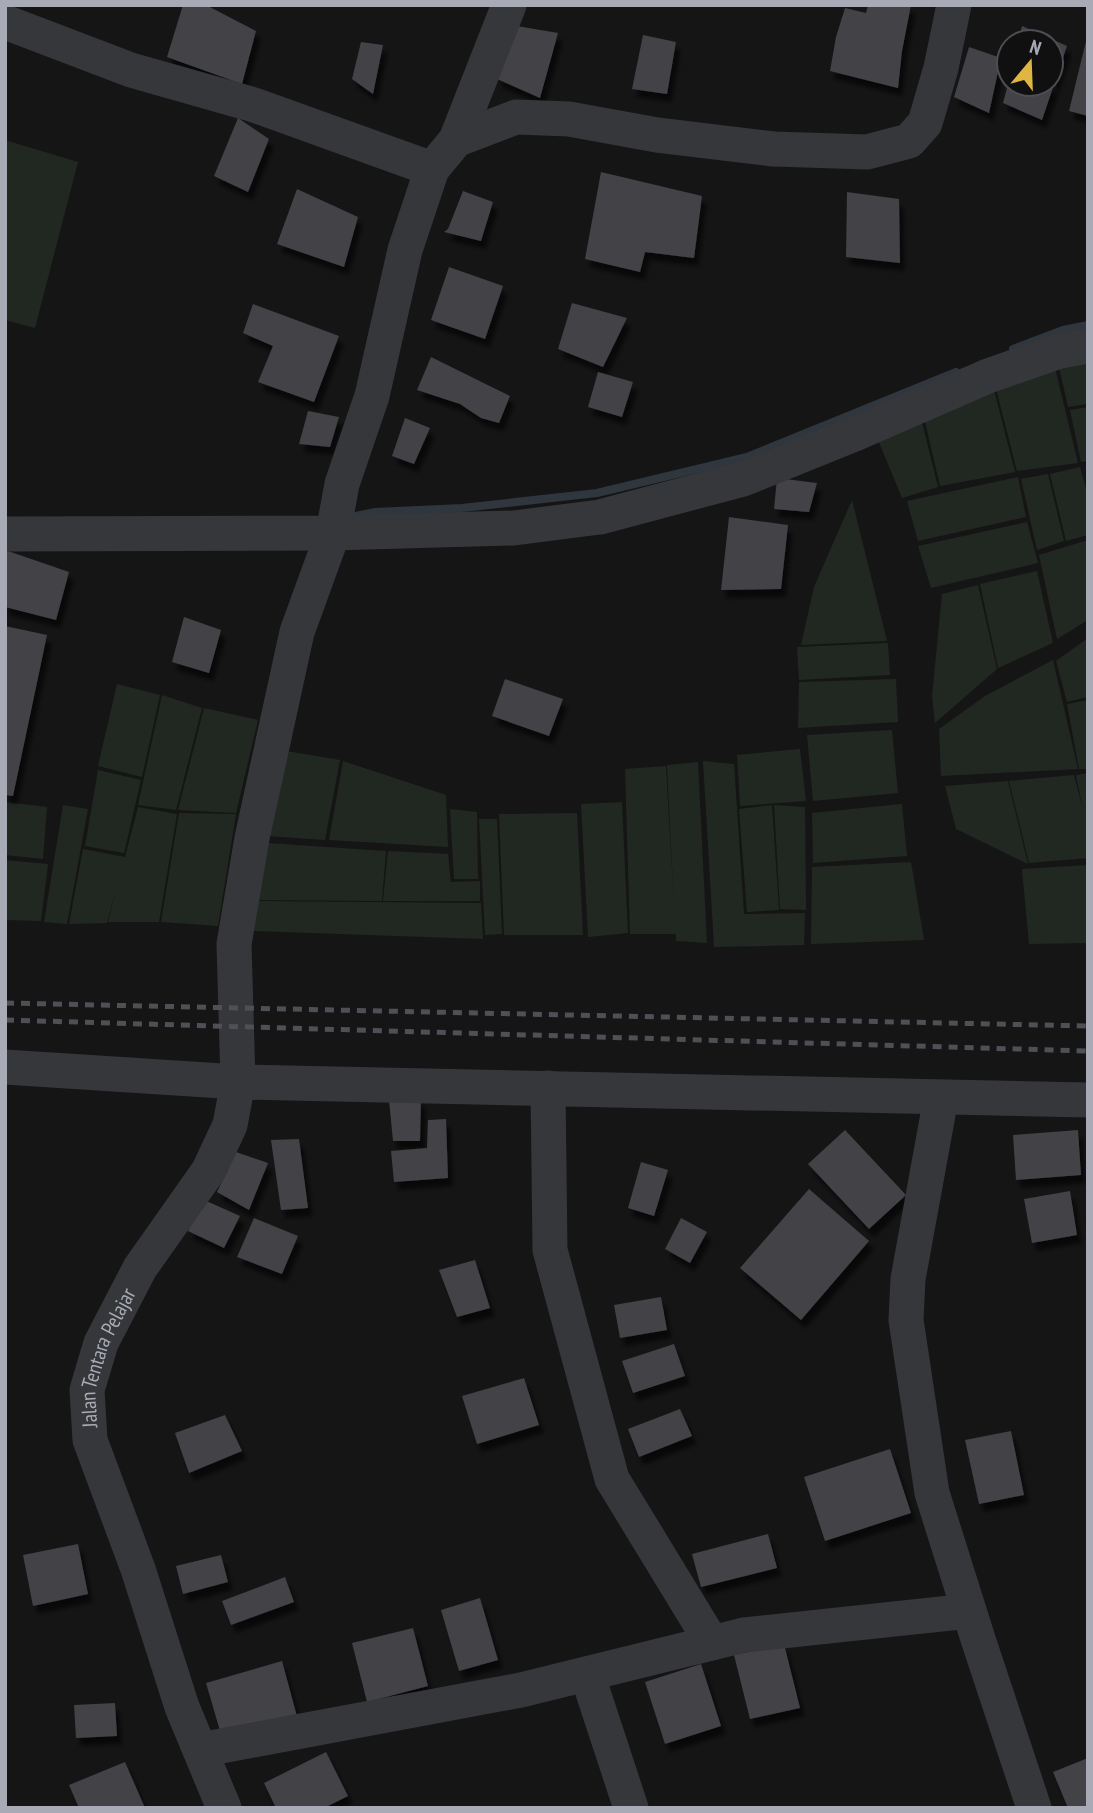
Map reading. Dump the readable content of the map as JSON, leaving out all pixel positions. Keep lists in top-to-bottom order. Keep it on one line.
{"streets":{"street":["Jalan Tentara Pelajar"]},"north":"top"}
